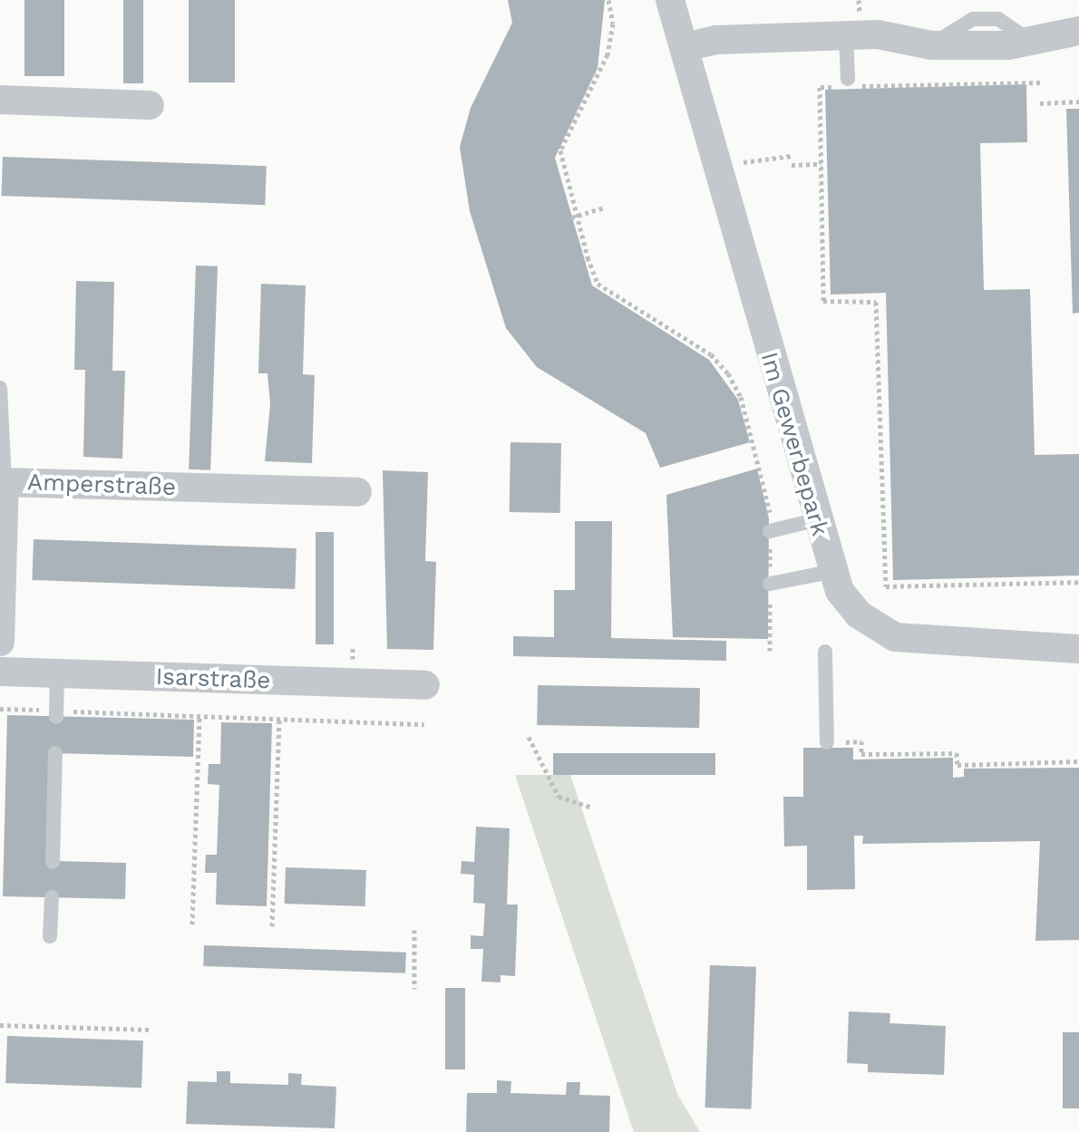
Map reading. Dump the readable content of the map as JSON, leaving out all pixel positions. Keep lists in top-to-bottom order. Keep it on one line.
{"streets":{"street":["Im Gewerbepark","Amperstraße","Isarstraße"]}}
